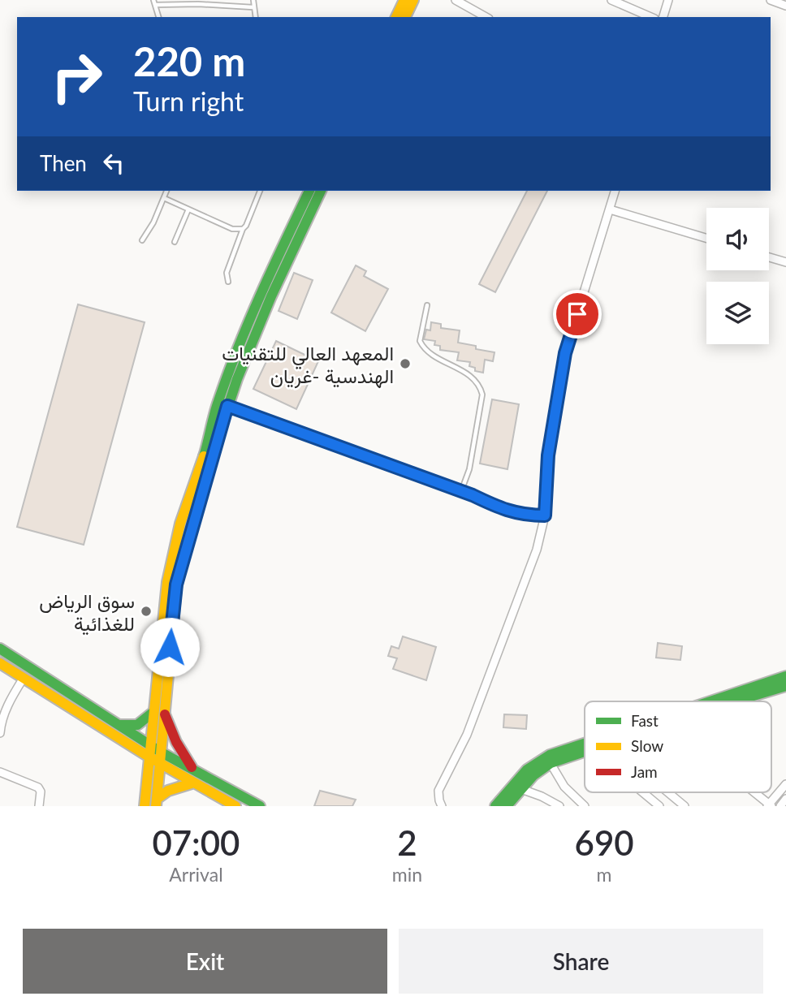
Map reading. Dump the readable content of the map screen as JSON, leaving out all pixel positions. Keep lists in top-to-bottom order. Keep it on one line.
{"places":["المعهد العالي للتقنيات الهندسية -غريان","سوق الرياض للغذائية"],"legend":["Fast","Slow","Jam"],"page":{"turn":["220 m","Turn right"],"then":"Then","eta":["07:00","Arrival","2","min","690","m"],"buttons":["Exit","Share"]}}
